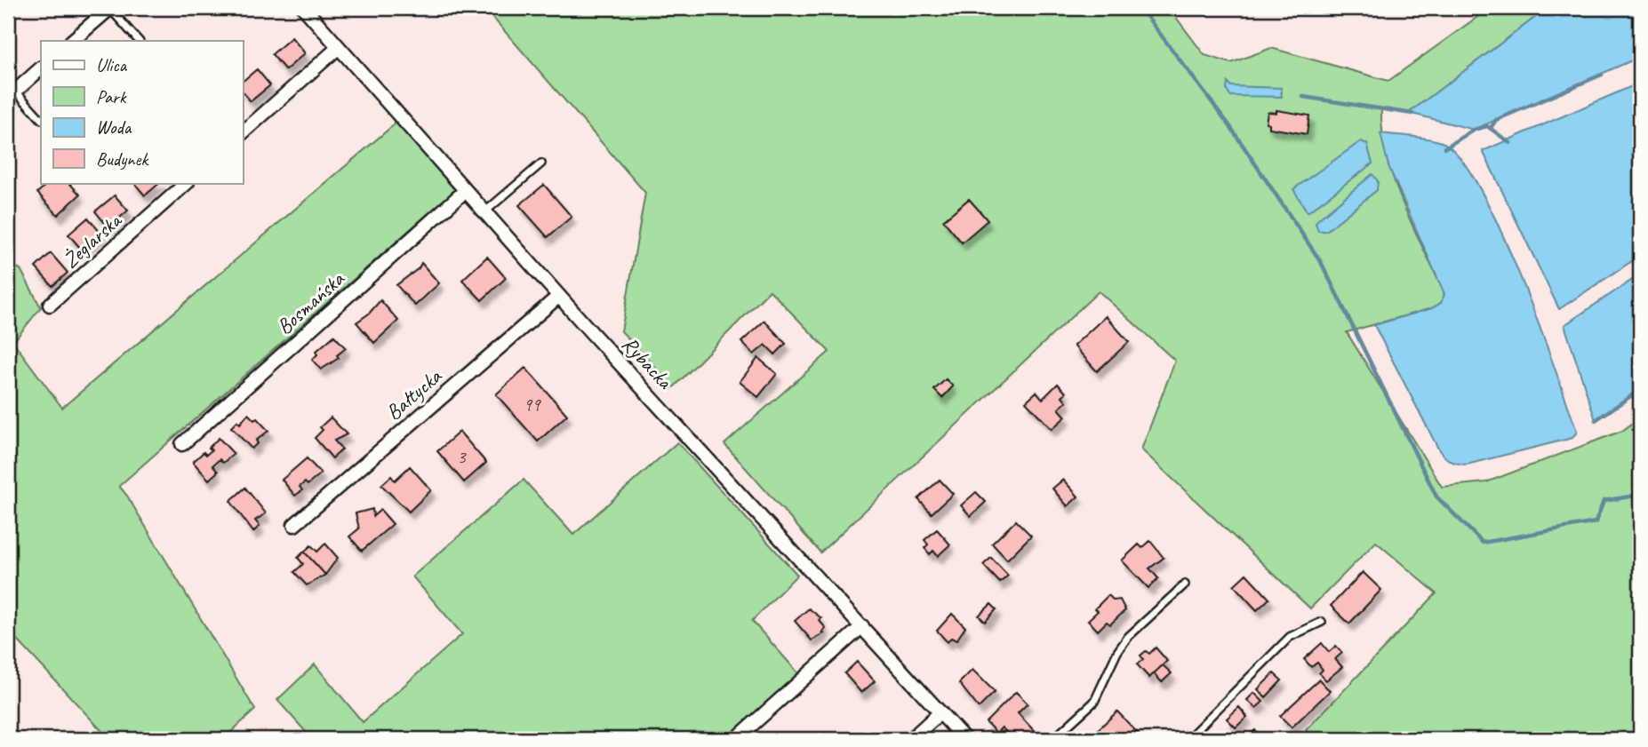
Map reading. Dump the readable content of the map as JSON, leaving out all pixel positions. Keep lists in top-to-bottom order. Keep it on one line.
{"streets":{"street":["Żeglarska","Bosmańska","Rybacka","Bałtycka"]},"crossings":[["Bosmańska","Rybacka"],["Rybacka","Bałtycka"]],"house_numbers":["99","3"],"legend":["Ulica","Park","Woda","Budynek"]}
